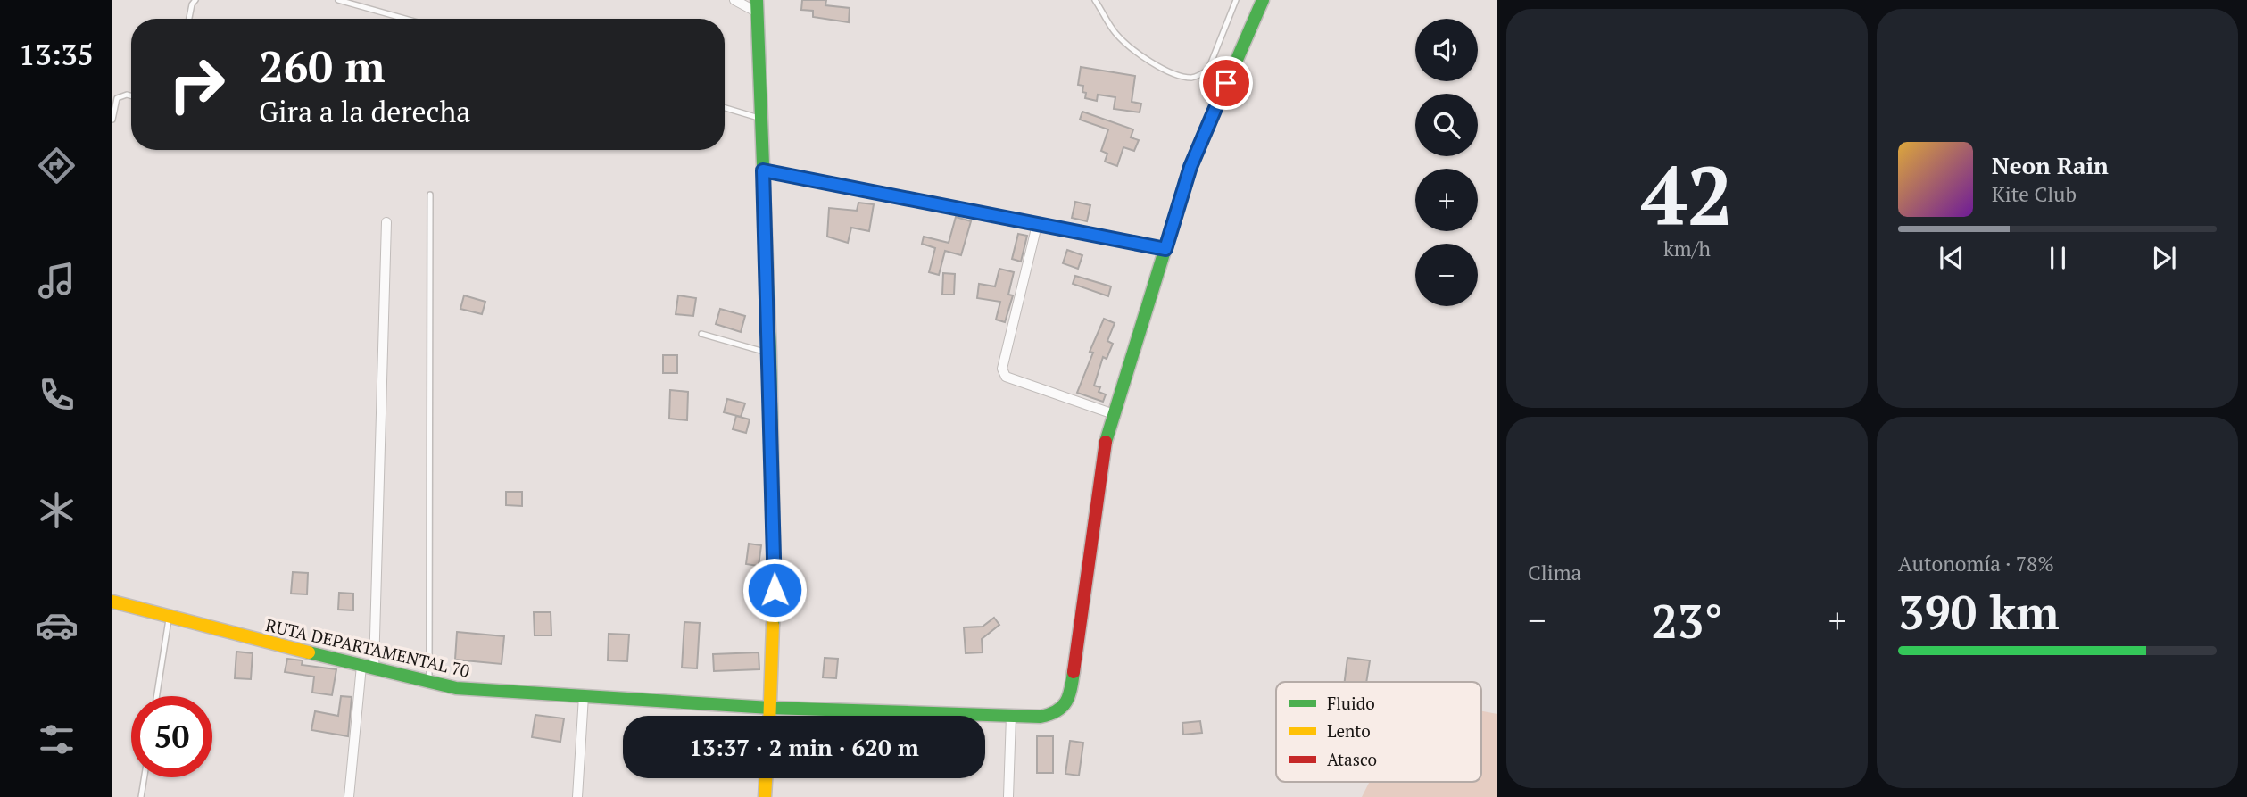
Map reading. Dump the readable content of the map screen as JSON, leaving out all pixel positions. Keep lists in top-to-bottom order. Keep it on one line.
{"streets":{"main road":["RUTA DEPARTAMENTAL 70"]},"legend":["Fluido","Lento","Atasco"],"page":{"tabs":"13:35","tile":[["42","km/h"],"Clima",["Autonomía · 78%","390 km"]],"map_buttons":["+","−"],"turn":["260 m","Gira a la derecha"],"song":["Neon Rain","Kite Club"],"heat":["−","23°","+"],"limit":"50","trip":"13:37 · 2 min · 620 m"}}
